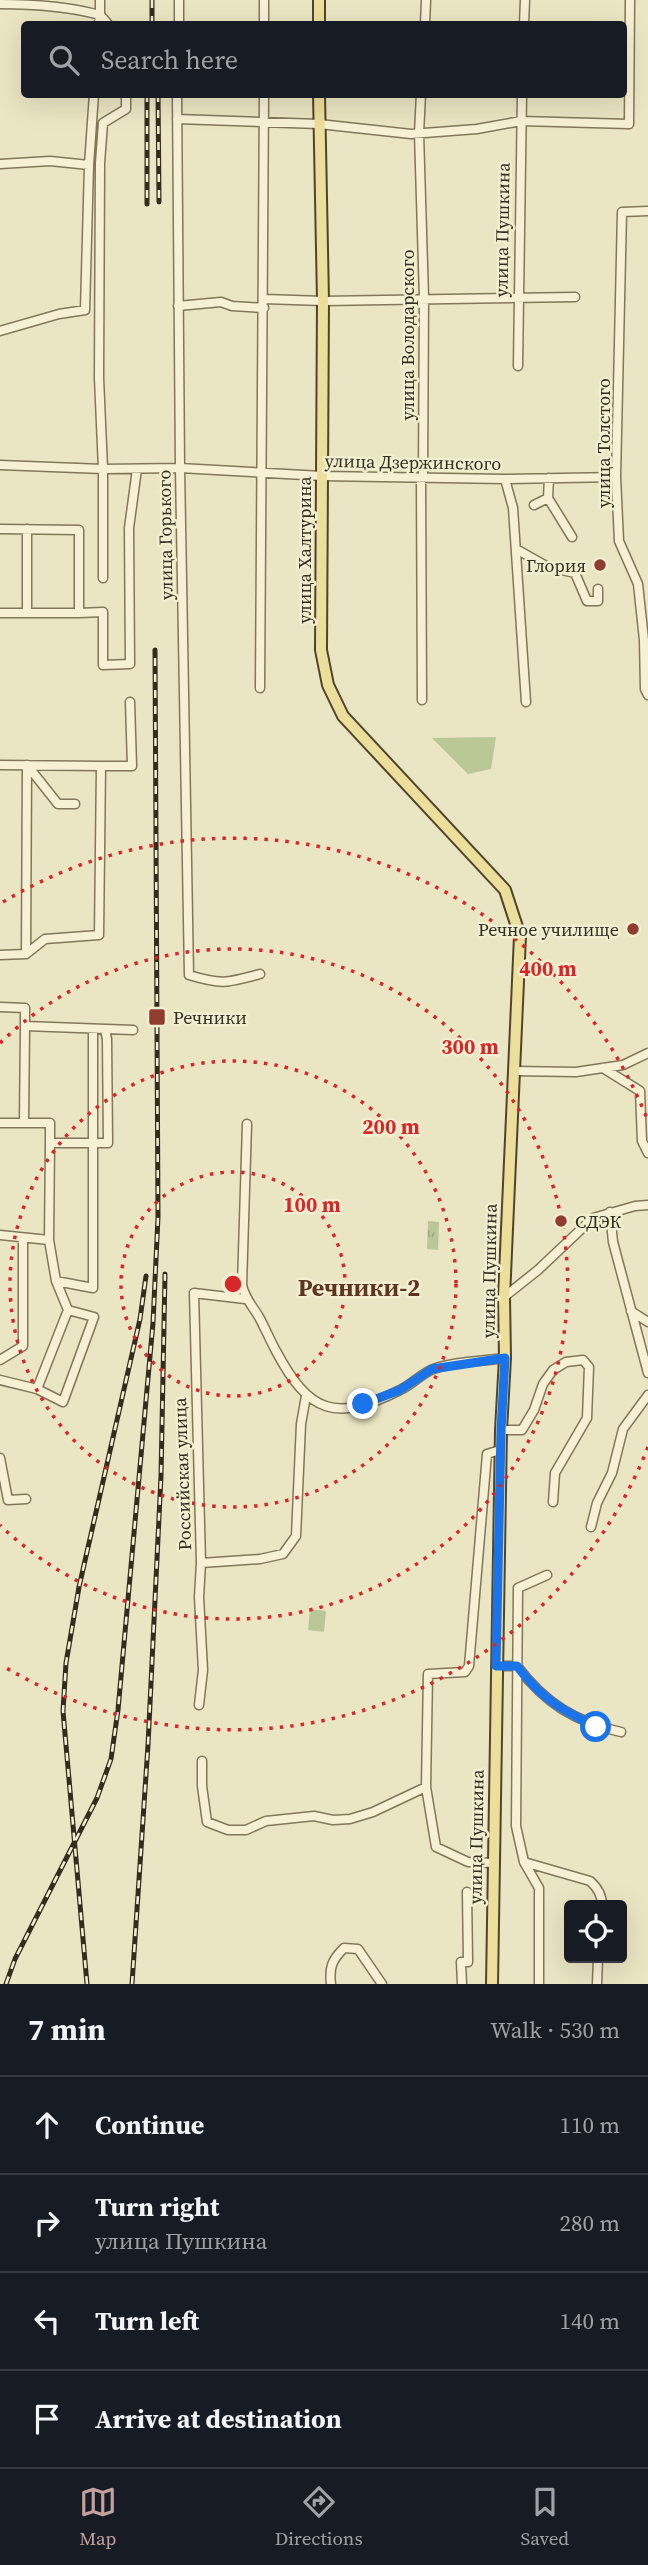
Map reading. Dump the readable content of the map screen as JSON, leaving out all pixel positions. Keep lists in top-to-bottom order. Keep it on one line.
{"streets":{"main road":["улица Пушкина","улица Халтурина"],"street":["улица Володарского","улица Толстого","улица Дзержинского","улица Горького","Российская улица"]},"crossings":[["улица Пушкина","улица Халтурина"],["улица Володарского","улица Дзержинского"],["улица Толстого","улица Дзержинского"],["улица Дзержинского","улица Горького"],["улица Дзержинского","улица Халтурина"]],"districts":["Речники-2"],"places":{"other":["Глория","Речное училище","СДЭК"],"transit":["Речники"]},"page":{"search":"Search here","heading":["7 min","Walk · 530 m"],"list":[["Continue","110 m"],["Turn right","улица Пушкина","280 m"],["Turn left","140 m"],"Arrive at destination"],"nav":["Map","Directions","Saved"]},"rings":["400 m","300 m","200 m","100 m"]}
